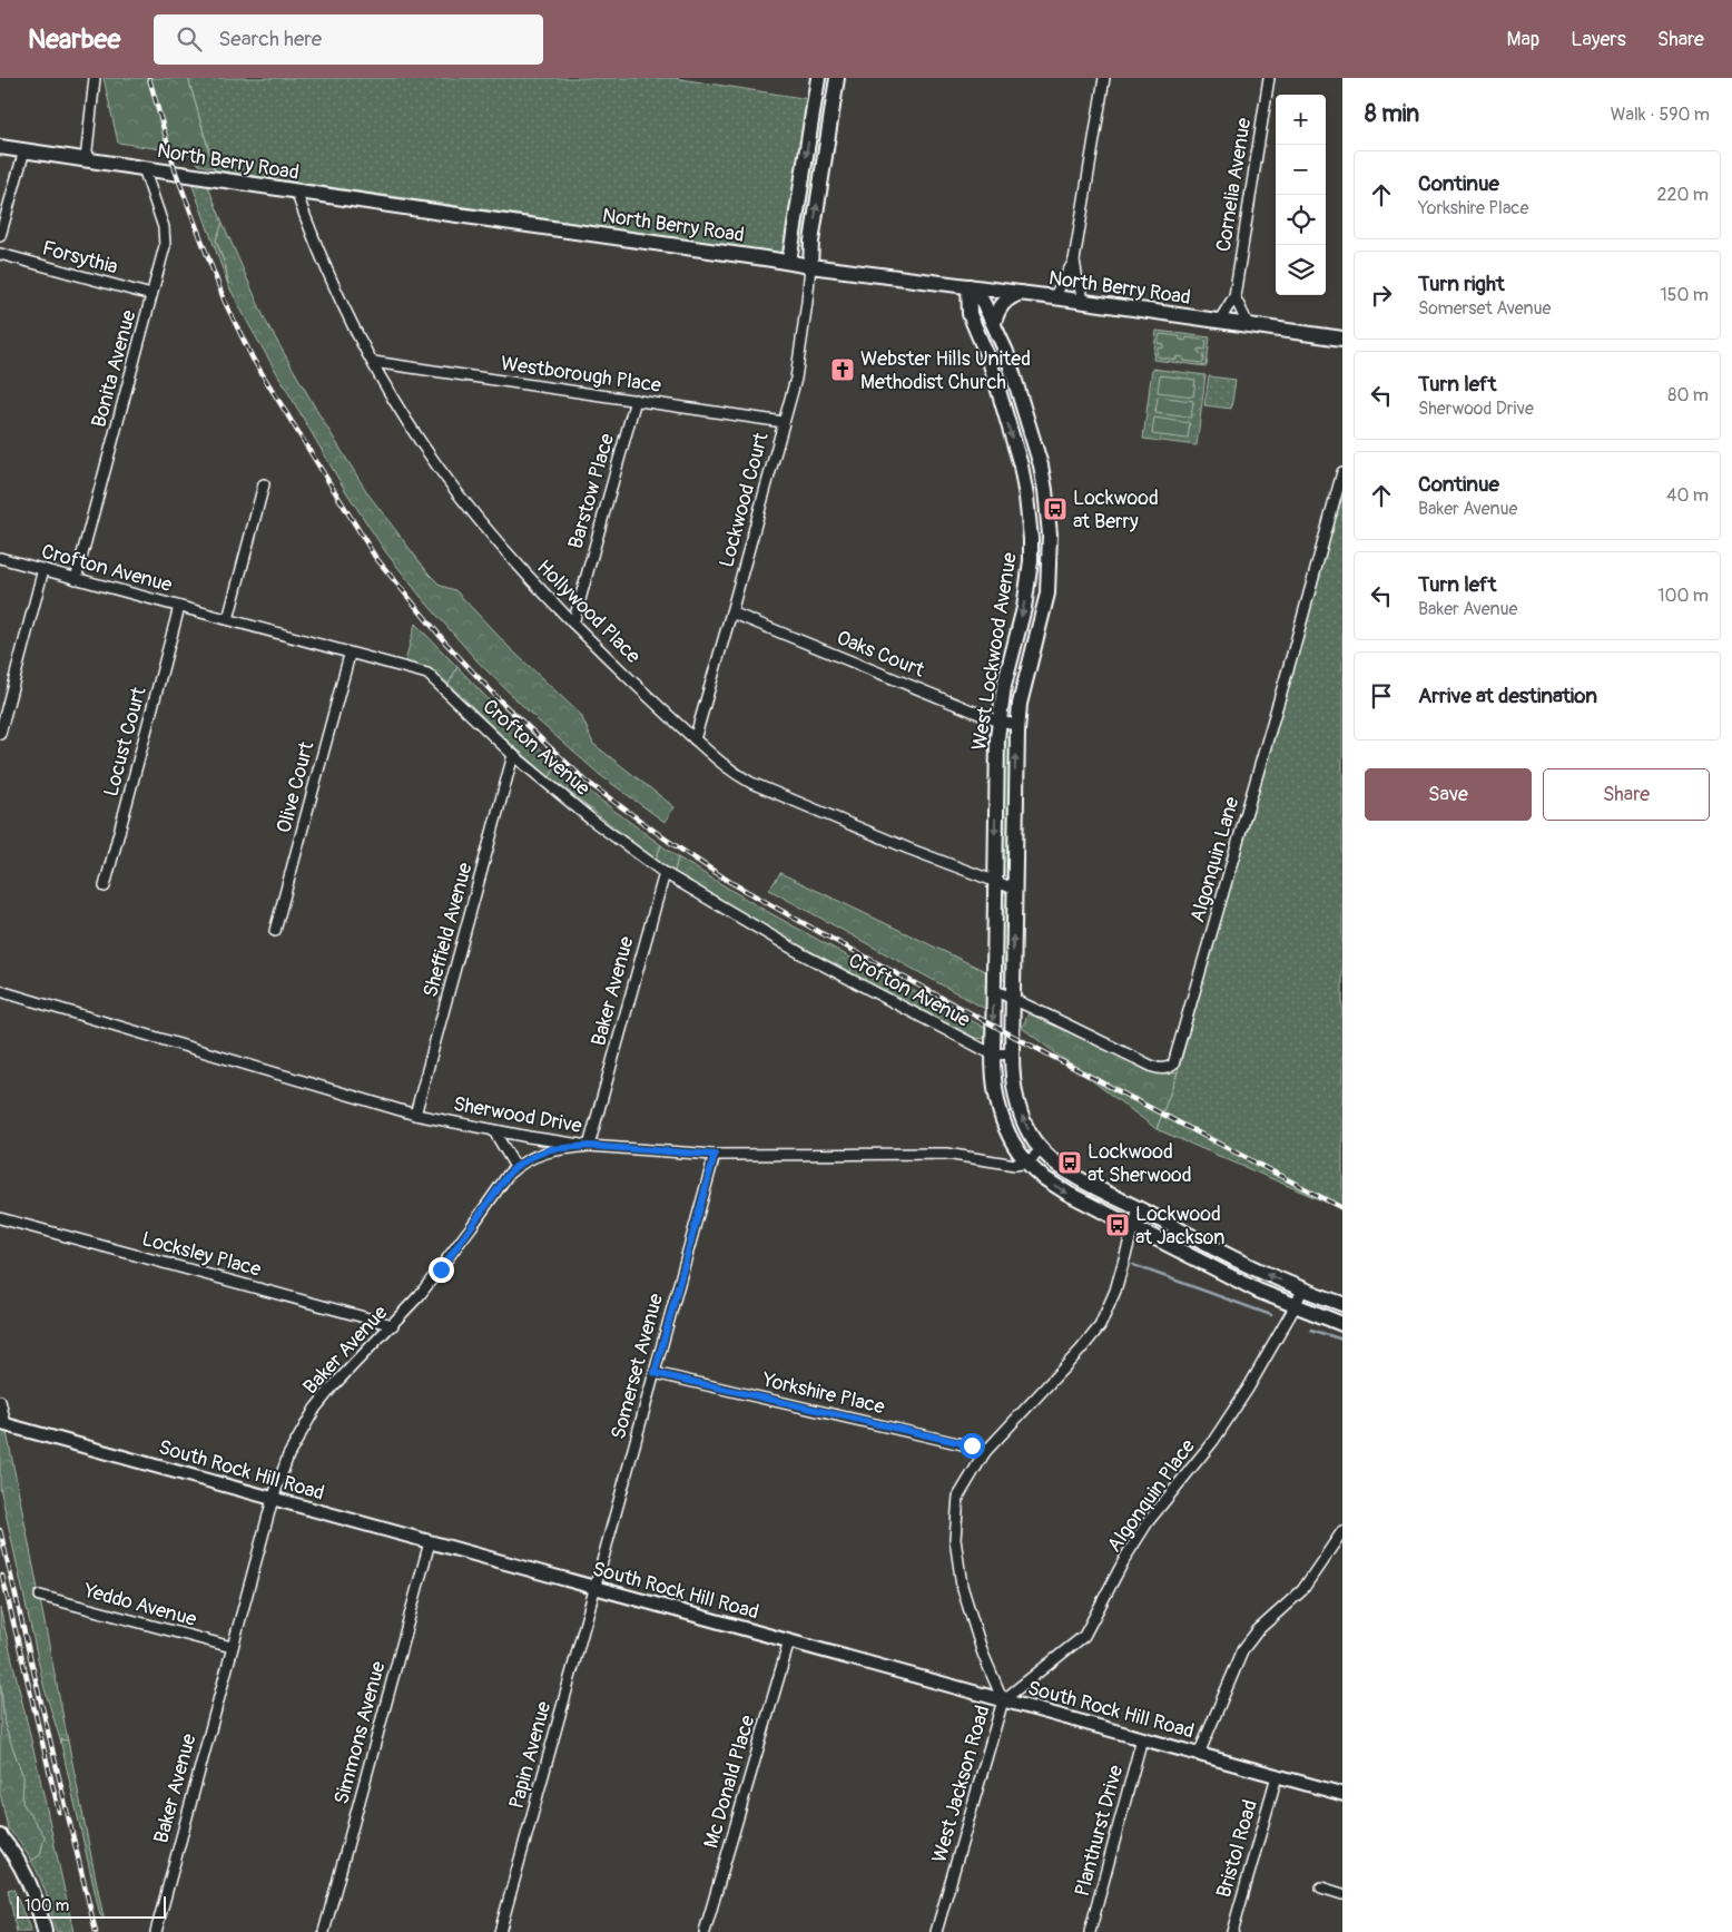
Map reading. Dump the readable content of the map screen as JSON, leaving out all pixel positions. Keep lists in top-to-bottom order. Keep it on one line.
{"streets":{"main road":["North Berry Road","West Lockwood Avenue"],"street":["Cornelia Avenue","Forsythia","Bonita Avenue","Westborough Place","Barstow Place","Lockwood Court","Crofton Avenue","Hollywood Place","Oaks Court","Locust Court","Olive Court","Algonquin Lane","Sheffield Avenue","Baker Avenue","Sherwood Drive","Locksley Place","Somerset Avenue","Yorkshire Place","South Rock Hill Road","Algonquin Place","Yeddo Avenue","Simmons Avenue","Papin Avenue","Mc Donald Place","West Jackson Road","Planthurst Drive","Bristol Road"]},"crossings":[["North Berry Road","Cornelia Avenue"],["North Berry Road","Bonita Avenue"],["North Berry Road","Lockwood Court"],["North Berry Road","Hollywood Place"],["North Berry Road","West Lockwood Avenue"],["Forsythia","Bonita Avenue"],["Bonita Avenue","Crofton Avenue"],["Westborough Place","Barstow Place"],["Westborough Place","Lockwood Court"],["Westborough Place","Hollywood Place"],["Barstow Place","Hollywood Place"],["Lockwood Court","Hollywood Place"],["Lockwood Court","Oaks Court"],["Crofton Avenue","West Lockwood Avenue"],["Crofton Avenue","Locust Court"],["Crofton Avenue","Olive Court"],["Crofton Avenue","Sheffield Avenue"],["Crofton Avenue","Baker Avenue"],["Hollywood Place","West Lockwood Avenue"],["West Lockwood Avenue","Oaks Court"],["West Lockwood Avenue","Algonquin Lane"],["West Lockwood Avenue","Sherwood Drive"],["West Lockwood Avenue","Algonquin Place"],["West Lockwood Avenue","West Jackson Road"],["Sheffield Avenue","Sherwood Drive"],["Baker Avenue","Sherwood Drive"],["Baker Avenue","Locksley Place"],["Baker Avenue","South Rock Hill Road"],["Baker Avenue","Yeddo Avenue"],["Sherwood Drive","Somerset Avenue"],["Somerset Avenue","Yorkshire Place"],["Somerset Avenue","South Rock Hill Road"],["Somerset Avenue","Papin Avenue"],["Yorkshire Place","West Jackson Road"],["South Rock Hill Road","Algonquin Place"],["South Rock Hill Road","Simmons Avenue"],["South Rock Hill Road","Papin Avenue"],["South Rock Hill Road","Mc Donald Place"],["South Rock Hill Road","West Jackson Road"],["South Rock Hill Road","Planthurst Drive"],["South Rock Hill Road","Bristol Road"],["Algonquin Place","West Jackson Road"]],"places":{"church":["Webster Hills United Methodist Church"],"bus stop":["Lockwood at Berry","Lockwood at Sherwood","Lockwood at Jackson"]},"scale_bar":"100 m","page":{"header":"Nearbee","search":"Search here","nav":["Map","Layers","Share"],"heading":["8 min","Walk · 590 m"],"map_buttons":["+","−"],"list":[["Continue","Yorkshire Place","220 m"],["Turn right","Somerset Avenue","150 m"],["Turn left","Sherwood Drive","80 m"],["Continue","Baker Avenue","40 m"],["Turn left","Baker Avenue","100 m"],"Arrive at destination"],"buttons":["Save","Share"],"scale":"100 m"}}
